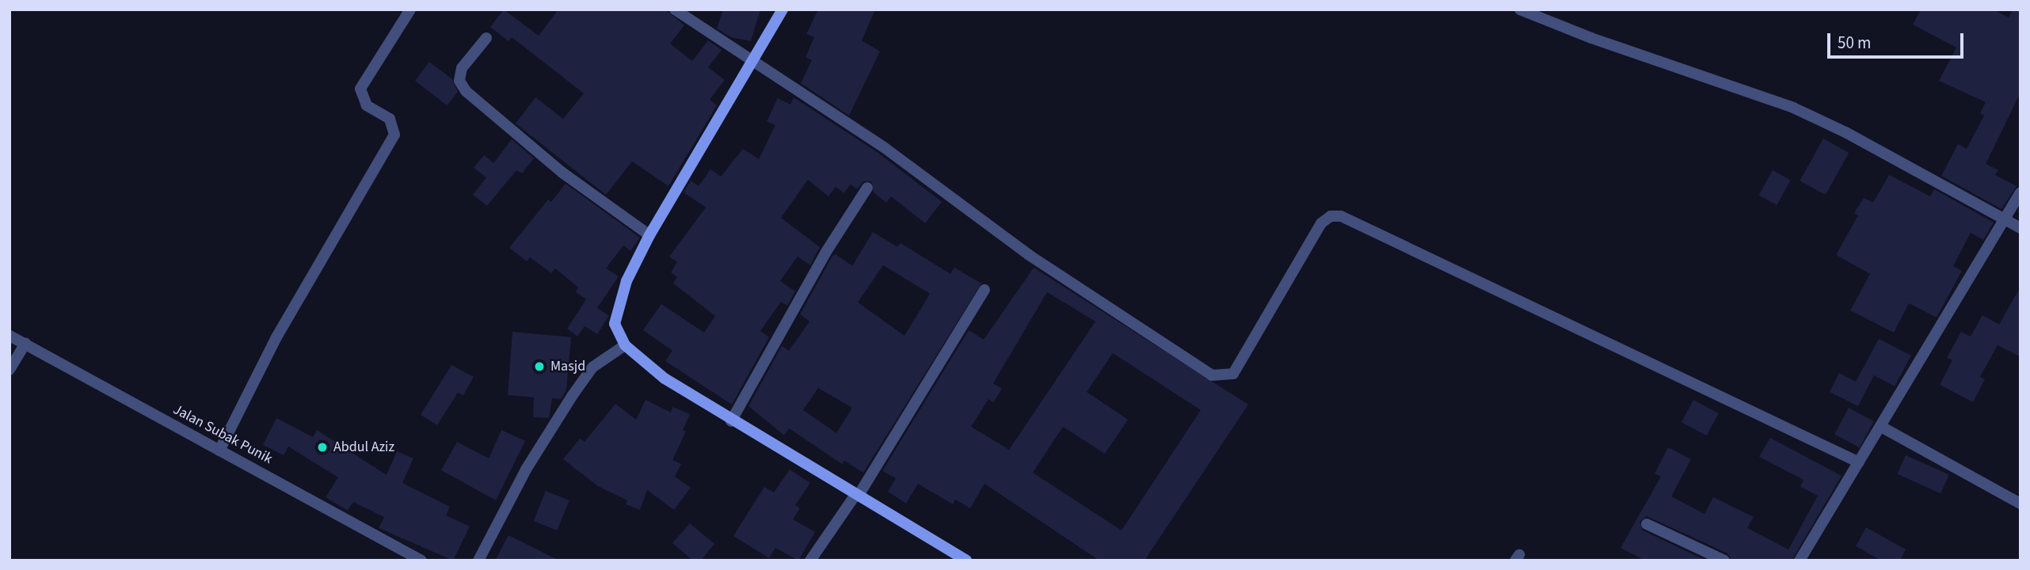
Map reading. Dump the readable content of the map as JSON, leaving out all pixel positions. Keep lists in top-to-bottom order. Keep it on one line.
{"streets":{"street":["Jalan Subak Punik"]},"places":["Masjd","Abdul Aziz"],"scale_bar":"50 m"}
